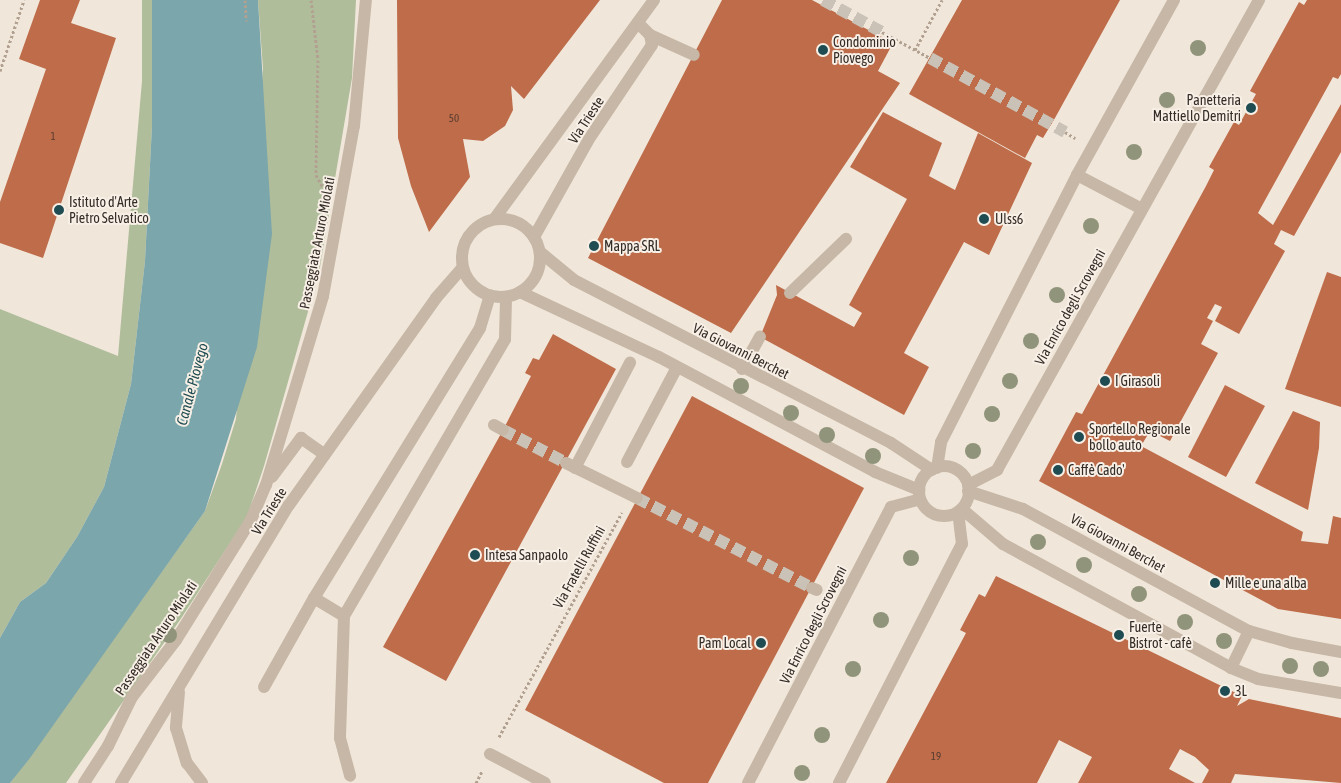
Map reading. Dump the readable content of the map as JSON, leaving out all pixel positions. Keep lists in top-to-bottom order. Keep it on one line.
{"streets":{"street":["Via Trieste","Passeggiata Arturo Miolati","Via Enrico degli Scrovegni","Via Giovanni Berchet"],"path":["Via Fratelli Ruffini"]},"crossings":[["Via Trieste","Passeggiata Arturo Miolati"],["Via Trieste","Via Giovanni Berchet"],["Via Enrico degli Scrovegni","Via Giovanni Berchet"]],"water":["Canale Piovego"],"places":["Condominio Piovego","Panetteria Mattiello Demitri","Istituto d'Arte Pietro Selvatico","Ulss6","Mappa SRL","I Girasoli","Sportello Regionale bollo auto","Caffè Cado'","Intesa Sanpaolo","Mille e una alba","Fuerte Bistrot - cafè","Pam Local","3L"],"house_numbers":["50","1","19"]}
